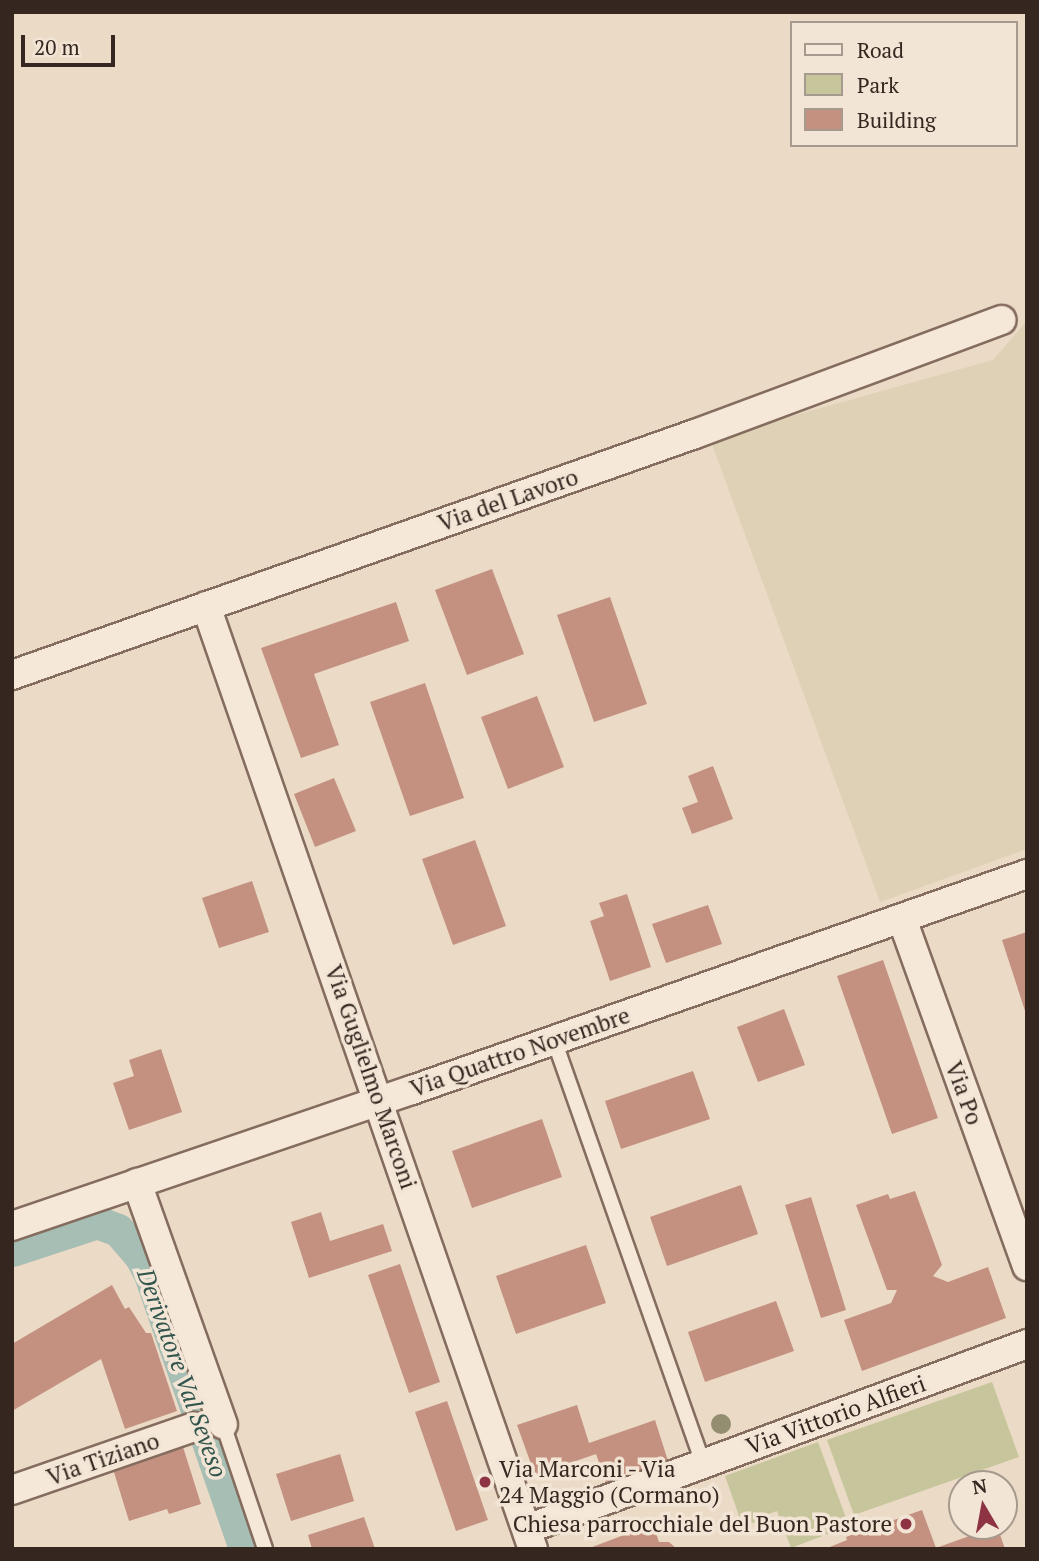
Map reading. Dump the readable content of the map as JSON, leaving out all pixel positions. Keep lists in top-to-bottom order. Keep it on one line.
{"streets":{"street":["Via del Lavoro","Via Quattro Novembre","Via Guglielmo Marconi","Via Po","Via Vittorio Alfieri","Via Tiziano"]},"crossings":[["Via del Lavoro","Via Guglielmo Marconi"],["Via Quattro Novembre","Via Guglielmo Marconi"],["Via Quattro Novembre","Via Po"],["Via Guglielmo Marconi","Via Vittorio Alfieri"]],"water":["Derivatore Val Seveso"],"places":["Via Marconi - Via 24 Maggio (Cormano)","Chiesa parrocchiale del Buon Pastore"],"legend":["Road","Park","Building"],"scale_bar":"20 m","north":"top"}
